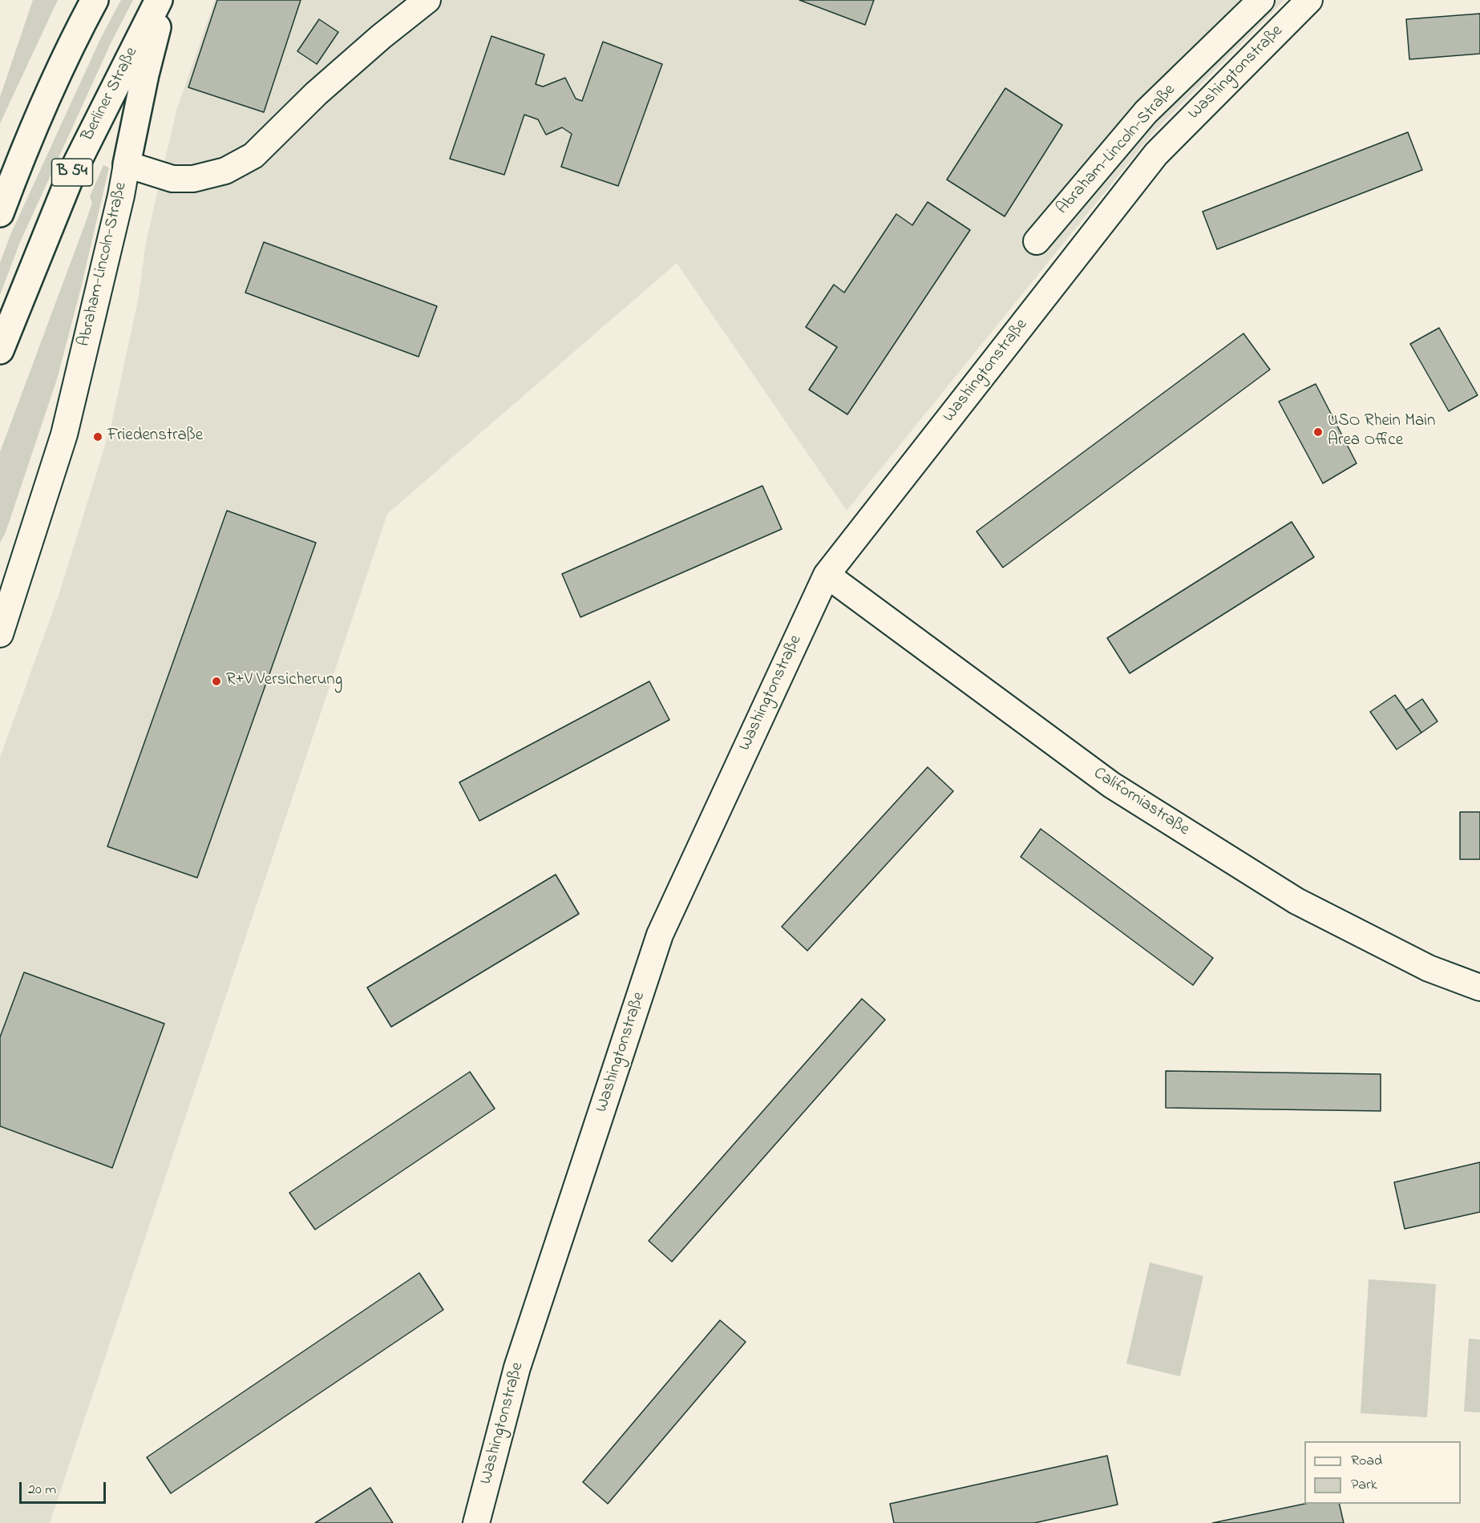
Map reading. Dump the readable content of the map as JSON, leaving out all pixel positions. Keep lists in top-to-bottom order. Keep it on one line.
{"streets":{"main road":["Berliner Straße","B 54"],"street":["Washingtonstraße","Abraham-Lincoln-Straße","Californiastraße"]},"crossings":[["Washingtonstraße","Californiastraße"]],"places":["USO Rhein Main Area Office","Friedenstraße","R+V Versicherung"],"legend":["Road","Park"],"scale_bar":"20 m"}
